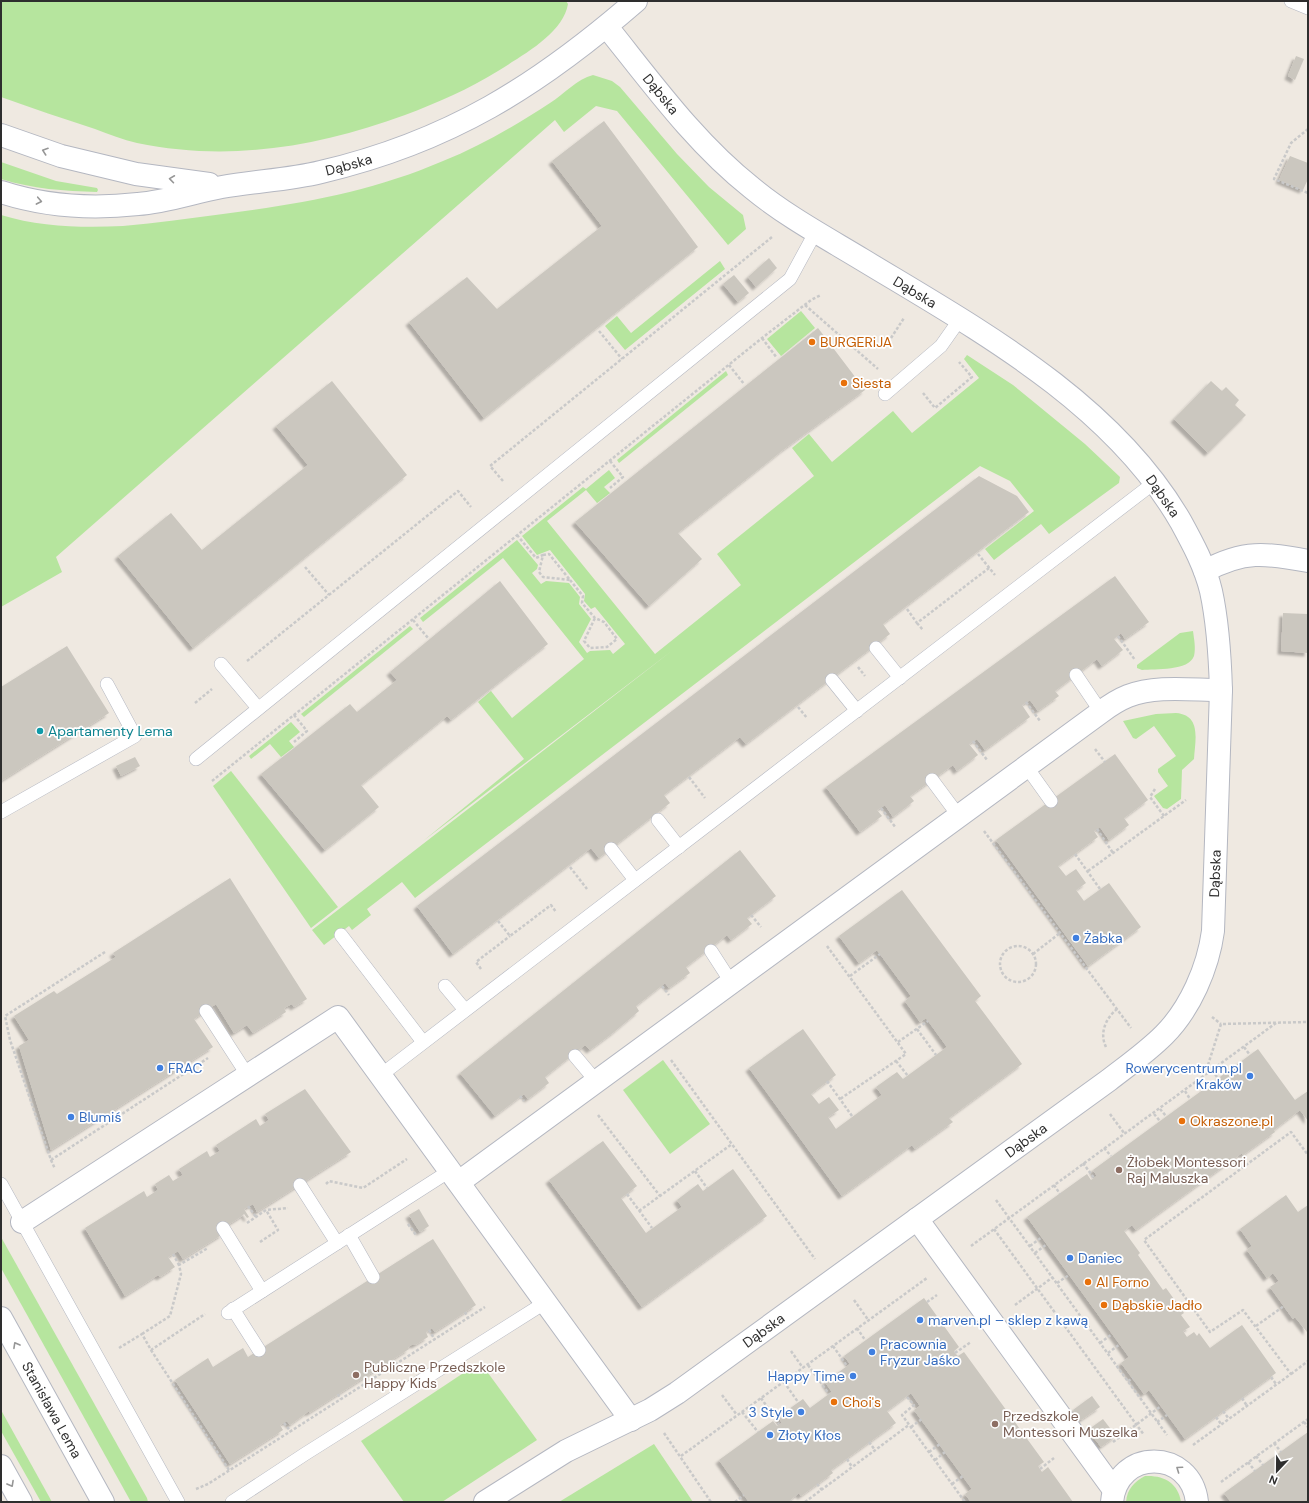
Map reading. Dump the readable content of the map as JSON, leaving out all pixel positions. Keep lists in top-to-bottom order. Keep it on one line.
{"streets":{"street":["Dąbska","Stanisława Lema"]},"one_way":["Stanisława Lema"],"places":["BURGERiJA","Siesta","Apartamenty Lema","Żabka","FRAC","Rowerycentrum.pl Kraków","Blumiś","Okraszone.pl","Żłobek Montessori Raj Maluszka","Daniec","Al Forno","Dąbskie Jadło","marven.pl – sklep z kawą","Pracownia Fryzur Jaśko","Publiczne Przedszkole Happy Kids","Happy Time","Choi's","3 Style","Przedszkole Montessori Muszelka","Złoty Kłos"],"north":"bottom"}
